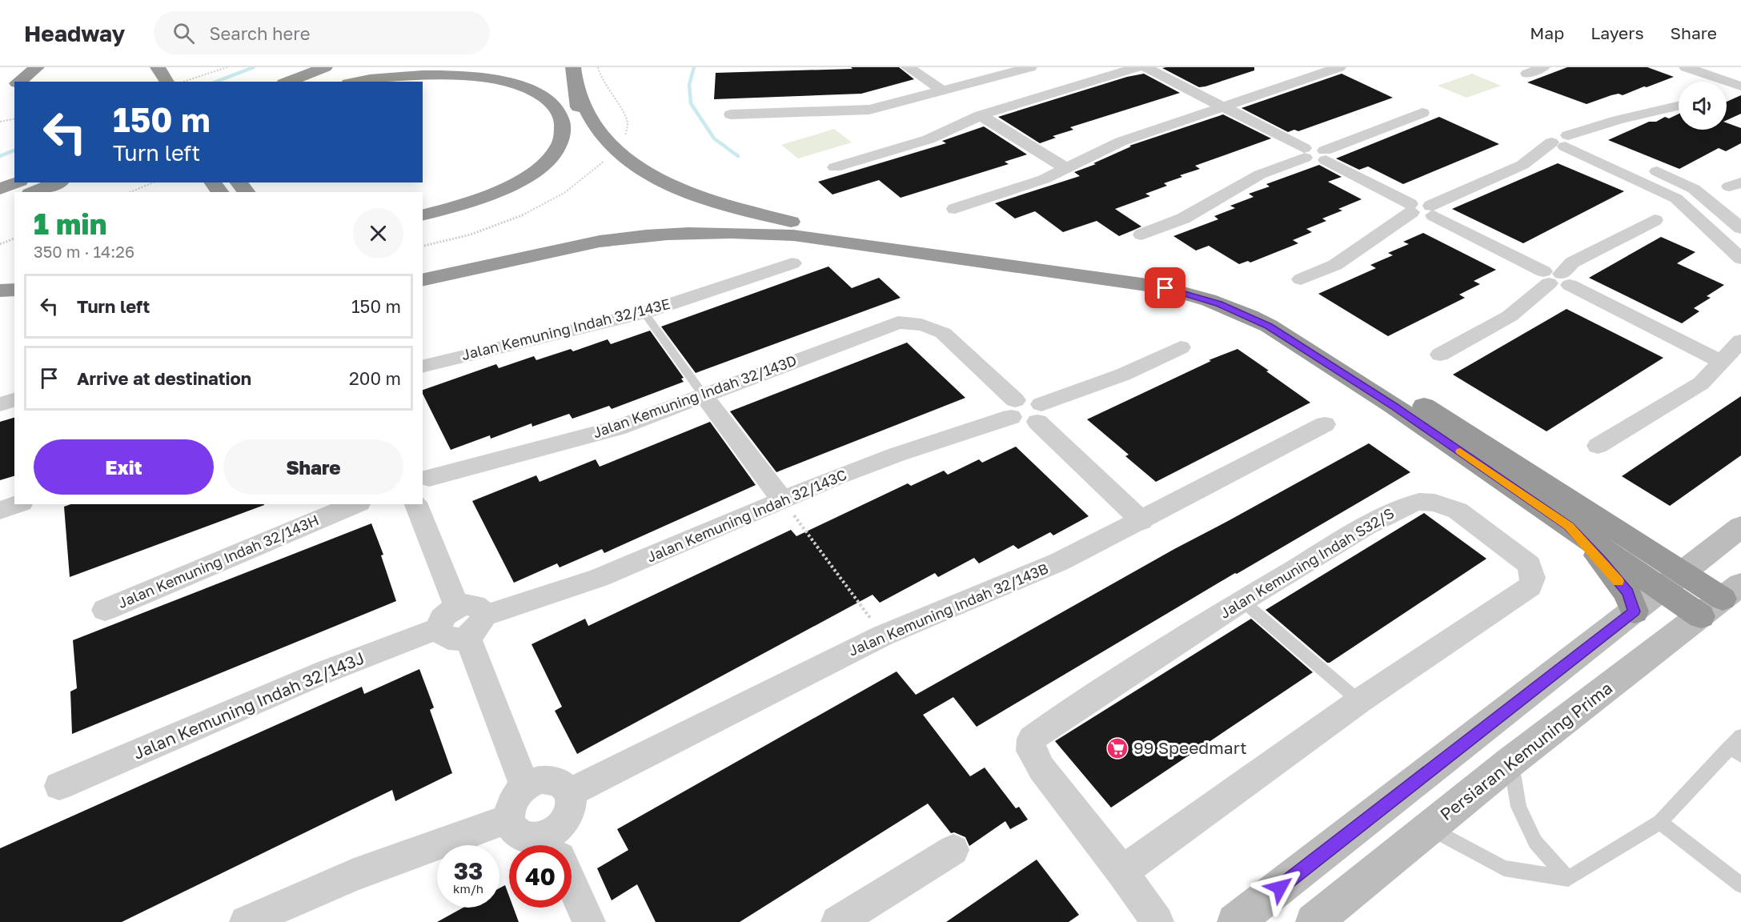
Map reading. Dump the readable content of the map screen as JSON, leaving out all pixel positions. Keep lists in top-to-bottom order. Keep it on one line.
{"streets":{"street":["Jalan Kemuning Indah 32/143E","Jalan Kemuning Indah 32/143D","Jalan Kemuning Indah 32/143C","Jalan Kemuning Indah 32/143H","Jalan Kemuning Indah S32/S","Jalan Kemuning Indah 32/143B","Jalan Kemuning Indah 32/143J","Persiaran Kemuning Prima"]},"crossings":[["Jalan Kemuning Indah 32/143D","Jalan Kemuning Indah 32/143C"]],"places":{"supermarket":["99 Speedmart"]},"page":{"header":"Headway","search":"Search here","nav":["Map","Layers","Share"],"turn":["150 m","Turn left"],"heading":["1 min","350 m · 14:26"],"list":[{"name":"Turn left","value":"150 m"},{"name":"Arrive at destination","value":"200 m"}],"buttons":["Exit","Share"],"speed":"33 km/h","limit":"40"}}
